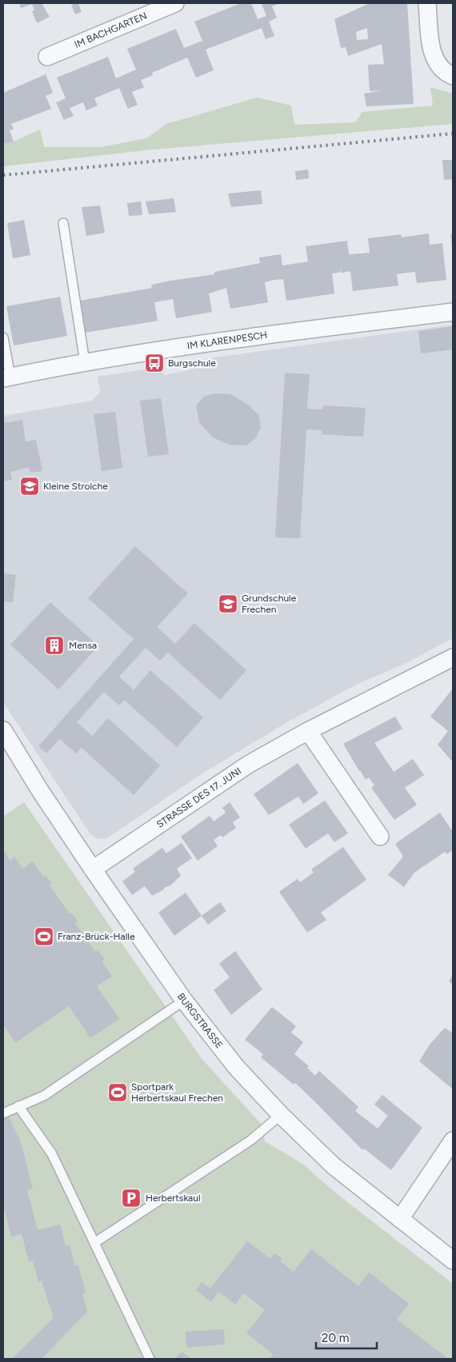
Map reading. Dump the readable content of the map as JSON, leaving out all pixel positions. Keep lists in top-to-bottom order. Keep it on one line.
{"streets":{"street":["IM BACHGARTEN","IM KLARENPESCH","STRASSE DES 17. JUNI","BURGSTRASSE"]},"crossings":[["STRASSE DES 17. JUNI","BURGSTRASSE"]],"places":{"bus stop":["Burgschule"],"school or university":["Kleine Strolche","Grundschule Frechen"],"building":["Mensa"],"sports":["Franz-Brück-Halle","Sportpark Herbertskaul Frechen"],"parking":["Herbertskaul"]},"scale_bar":"20 m"}
